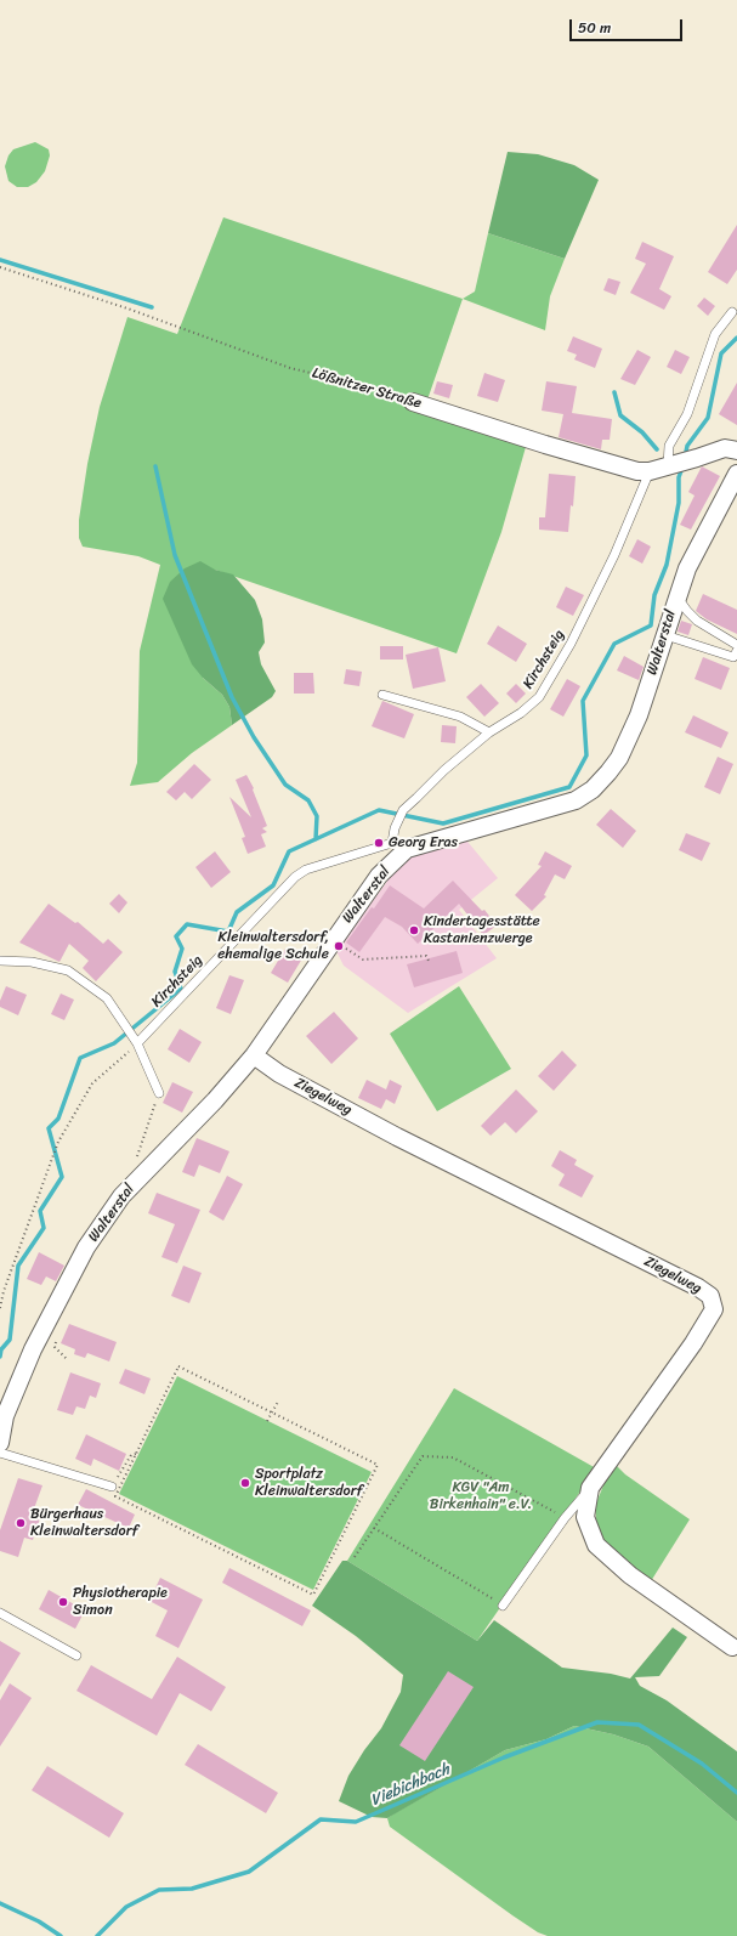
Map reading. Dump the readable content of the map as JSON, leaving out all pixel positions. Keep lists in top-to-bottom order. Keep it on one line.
{"streets":{"street":["Lößnitzer Straße","Walterstal","Ziegelweg"],"lane":["Kirchsteig"]},"crossings":[["Lößnitzer Straße","Kirchsteig"],["Walterstal","Kirchsteig"],["Walterstal","Ziegelweg"]],"water":["Viebichbach"],"parks":["KGV \"Am Birkenhain\" e.V."],"places":["Georg Eras","Kindertagesstätte Kastanienzwerge","Kleinwaltersdorf, ehemalige Schule","Sportplatz Kleinwaltersdorf","Bürgerhaus Kleinwaltersdorf","Physiotherapie Simon"],"scale_bar":"50 m"}
